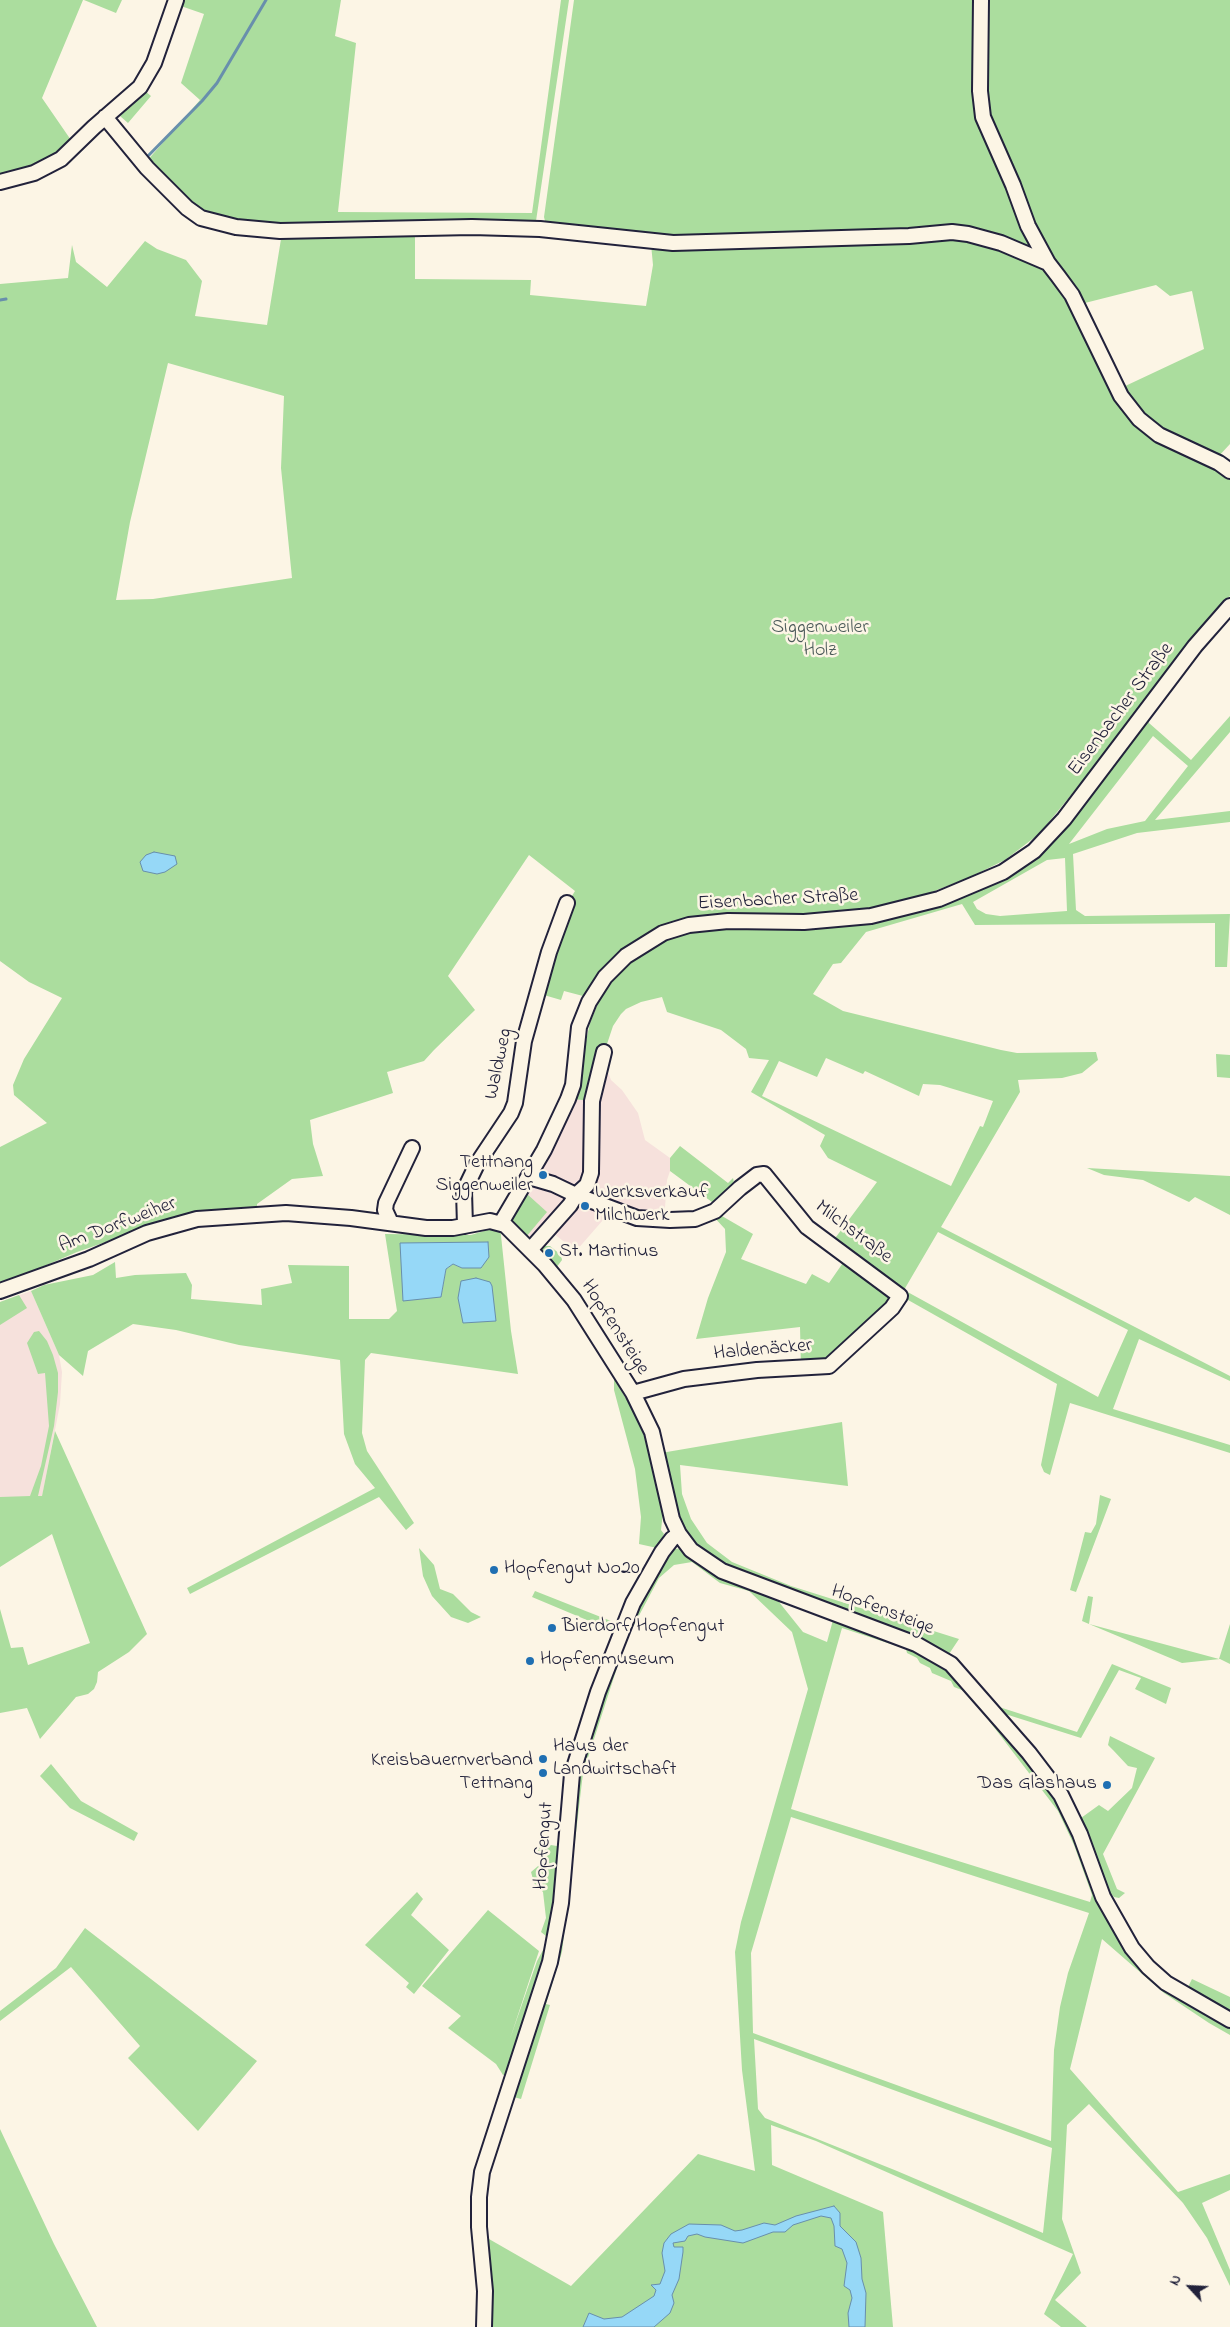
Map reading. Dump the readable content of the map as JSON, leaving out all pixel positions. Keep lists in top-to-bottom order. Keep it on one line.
{"streets":{"street":["Eisenbacher Straße","Waldweg","Am Dorfweiher","Milchstraße","Hopfensteige","Haldenäcker","Hopfengut"]},"crossings":[["Eisenbacher Straße","Am Dorfweiher"],["Eisenbacher Straße","Hopfensteige"],["Waldweg","Am Dorfweiher"],["Am Dorfweiher","Hopfensteige"],["Milchstraße","Haldenäcker"],["Hopfensteige","Haldenäcker"],["Hopfensteige","Hopfengut"]],"parks":["Siggenweiler Holz"],"places":["Tettnang Siggenweiler","Werksverkauf Milchwerk","St. Martinus","Hopfengut No20","Bierdorf Hopfengut","Hopfenmuseum","Haus der Landwirtschaft","Kreisbauernverband Tettnang","Das Glashaus"],"north":"top left"}
